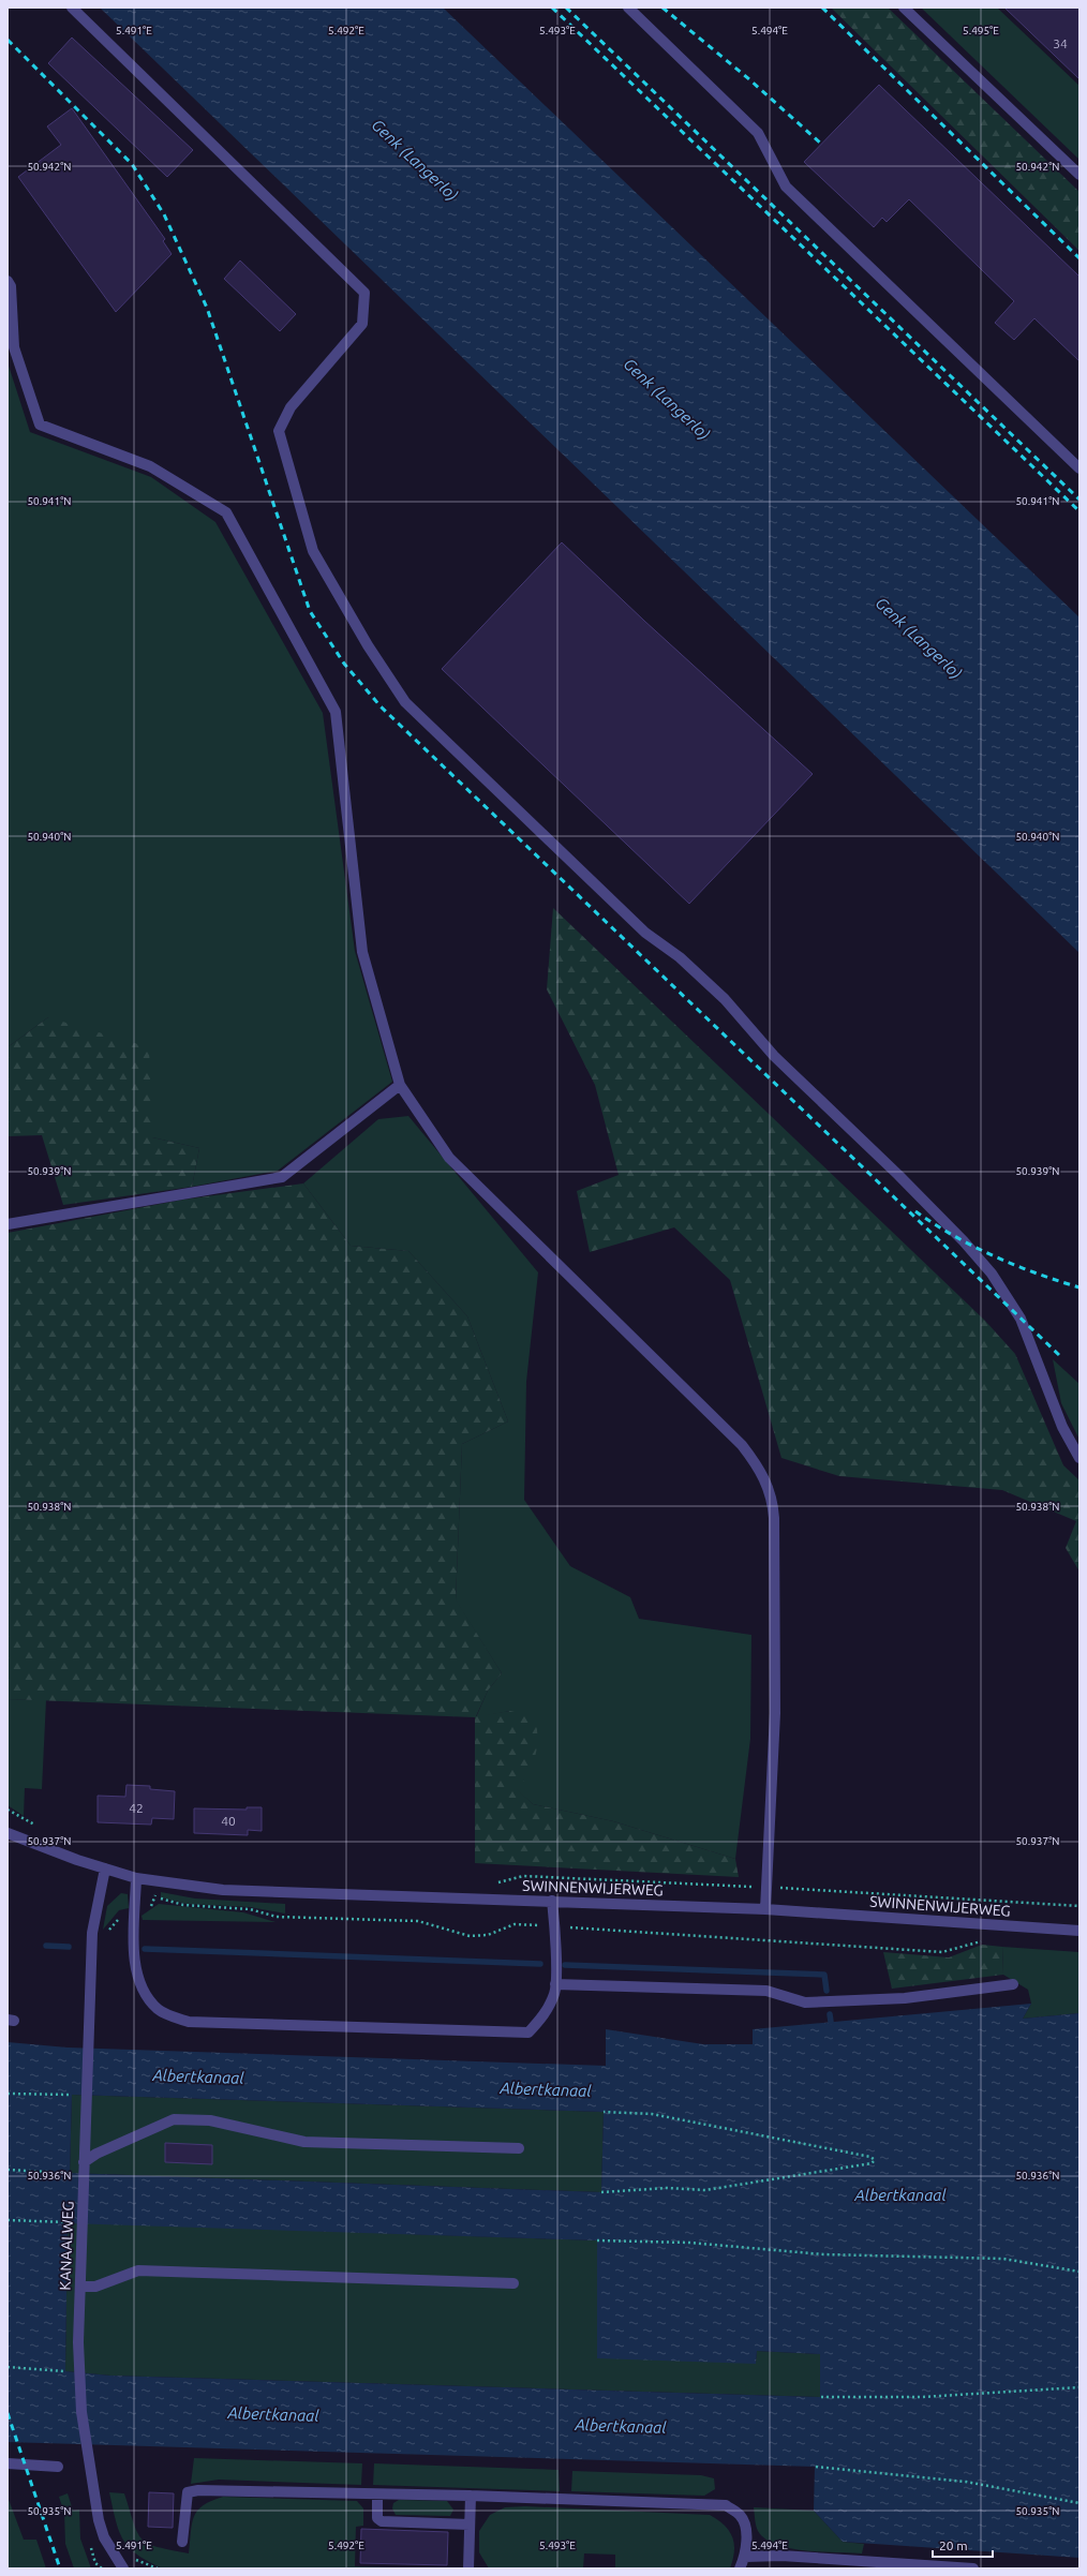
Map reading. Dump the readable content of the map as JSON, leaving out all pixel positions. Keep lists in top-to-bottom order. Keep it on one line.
{"streets":{"street":["SWINNENWIJERWEG","KANAALWEG"]},"crossings":[["SWINNENWIJERWEG","KANAALWEG"]],"water":["Genk (Langerlo)","Albertkanaal"],"house_numbers":["34","42","40"],"scale_bar":"20 m","coordinates":["5.491°E","5.492°E","5.493°E","5.494°E","5.495°E","50.942°N","50.941°N","50.940°N","50.939°N","50.938°N","50.937°N","50.936°N","50.935°N"]}
